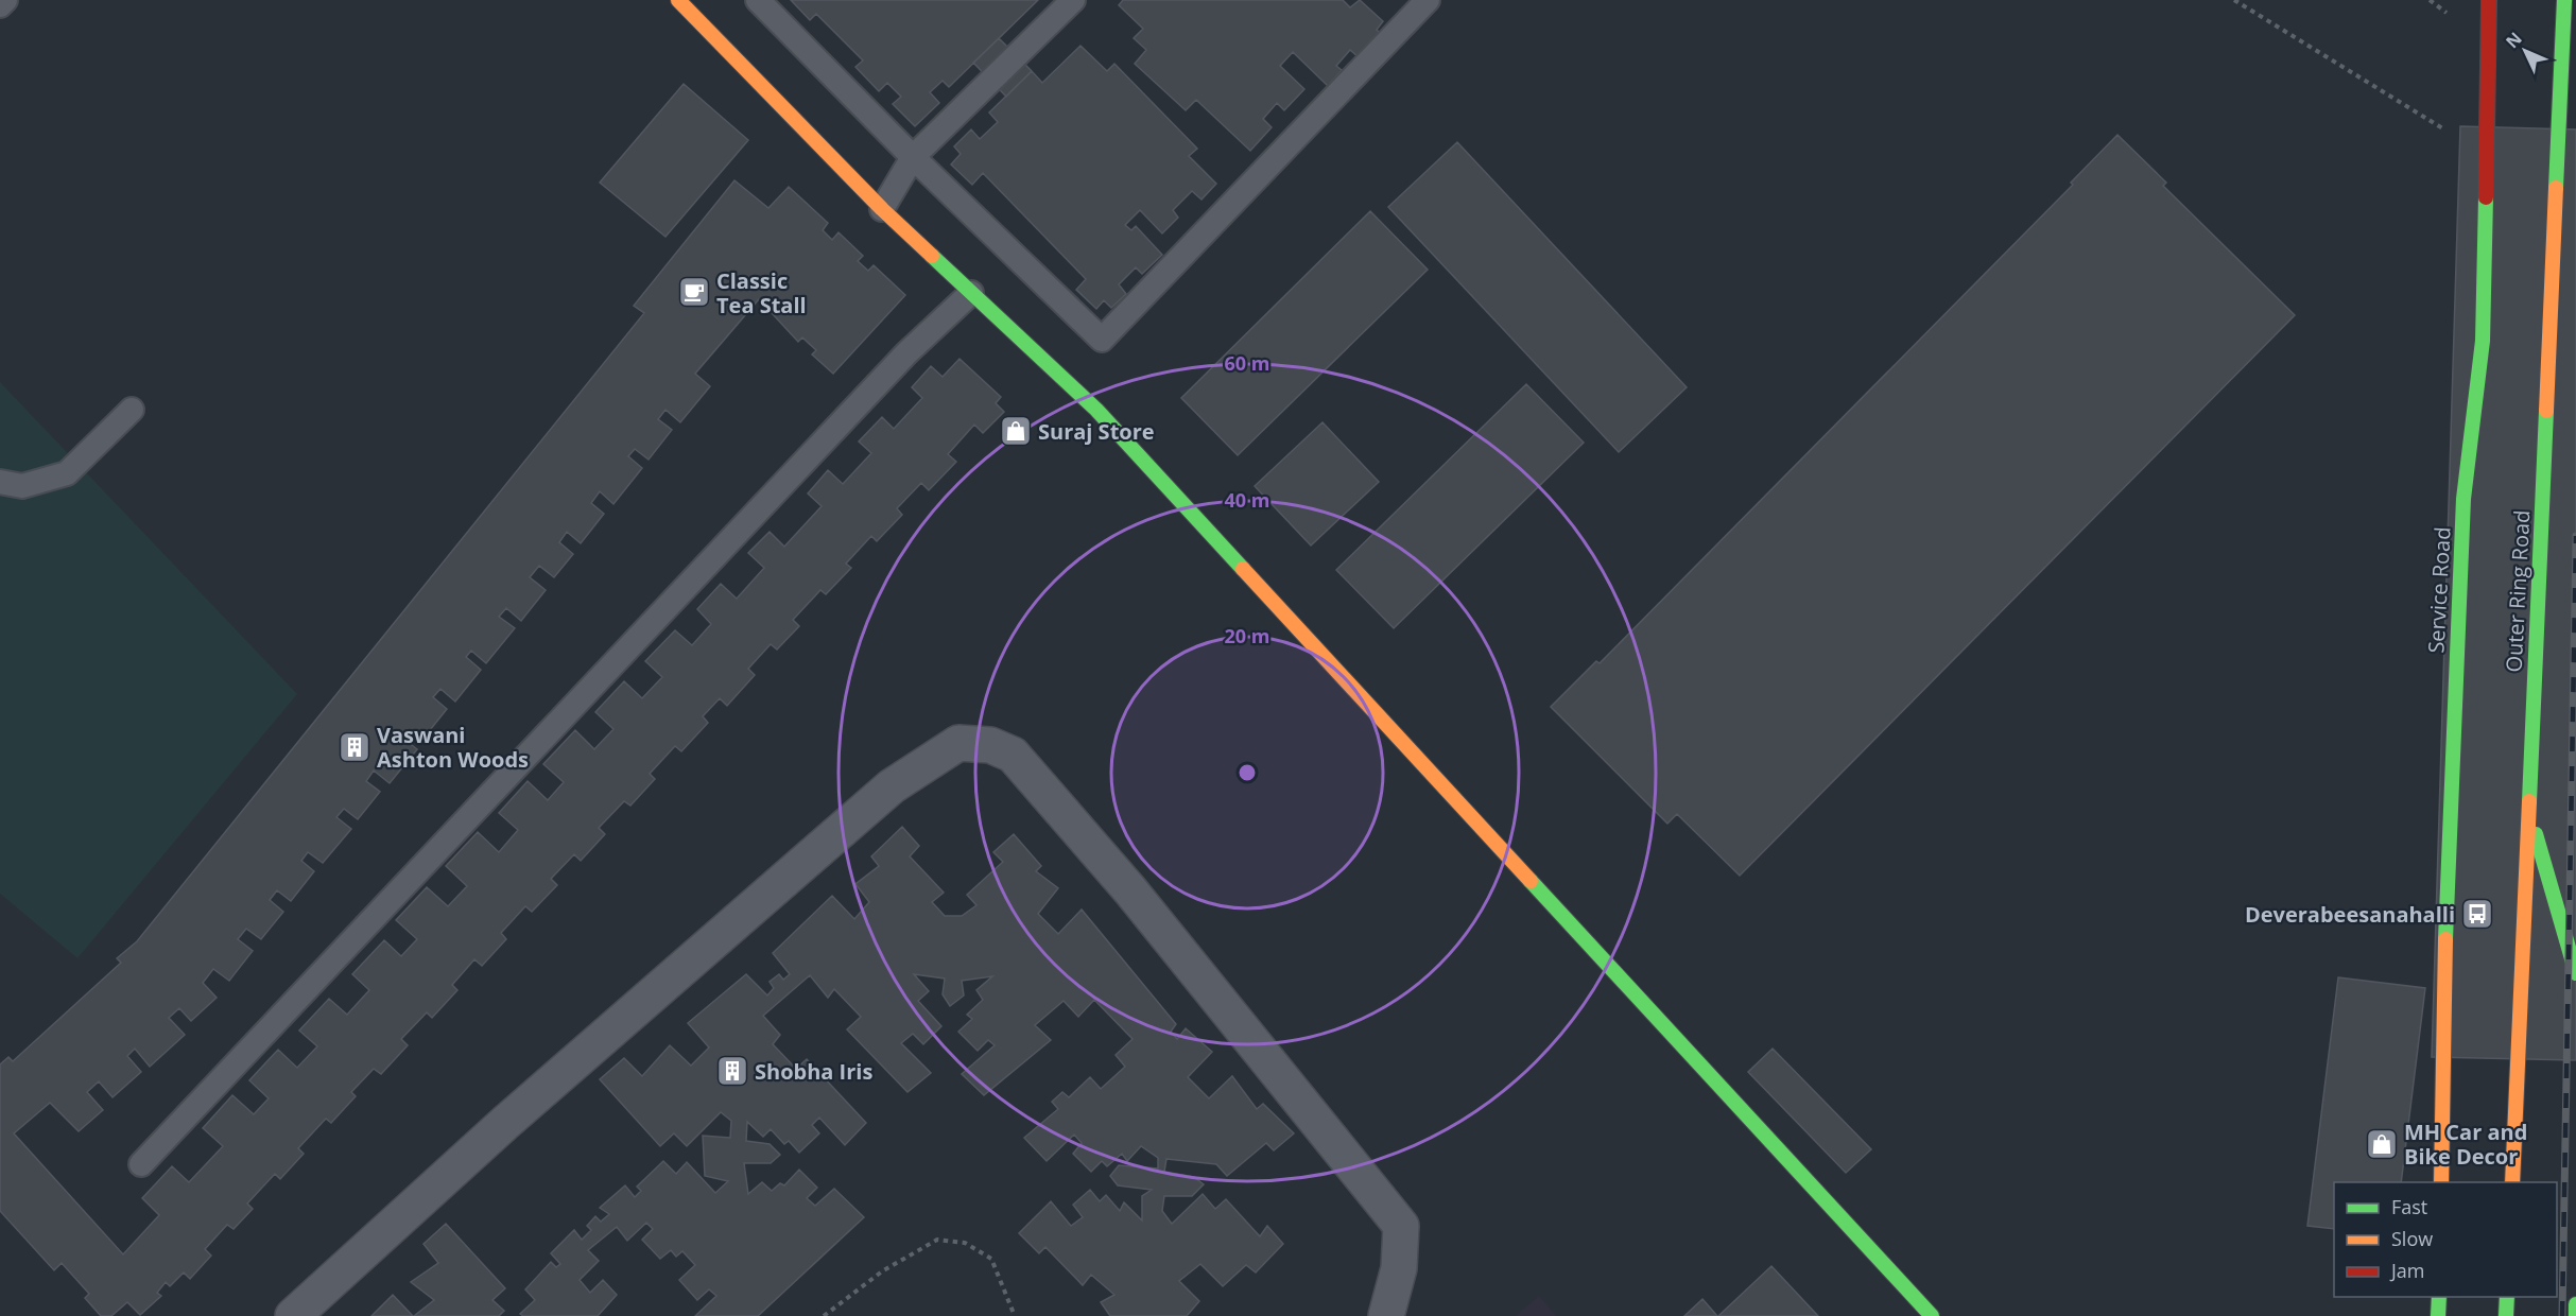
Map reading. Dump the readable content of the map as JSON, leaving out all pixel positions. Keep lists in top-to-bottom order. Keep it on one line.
{"streets":{"main road":["Service Road","Outer Ring Road"]},"places":{"cafe":["Classic Tea Stall"],"shop":["Suraj Store","MH Car and Bike Decor"],"building":["Vaswani Ashton Woods","Shobha Iris"],"bus stop":["Deverabeesanahalli"]},"legend":["Fast","Slow","Jam"],"north":"top left","rings":["60 m","40 m","20 m"]}
